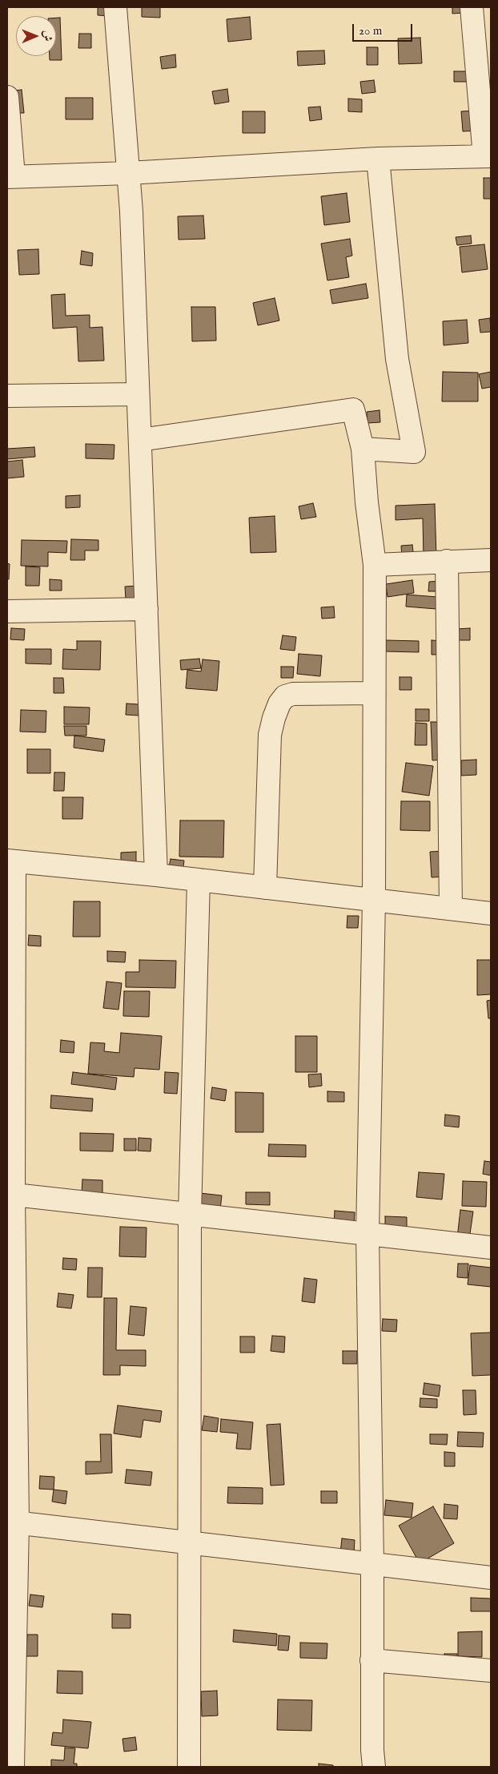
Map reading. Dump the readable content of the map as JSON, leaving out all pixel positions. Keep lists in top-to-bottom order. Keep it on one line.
{"scale_bar":"20 m","north":"right"}
